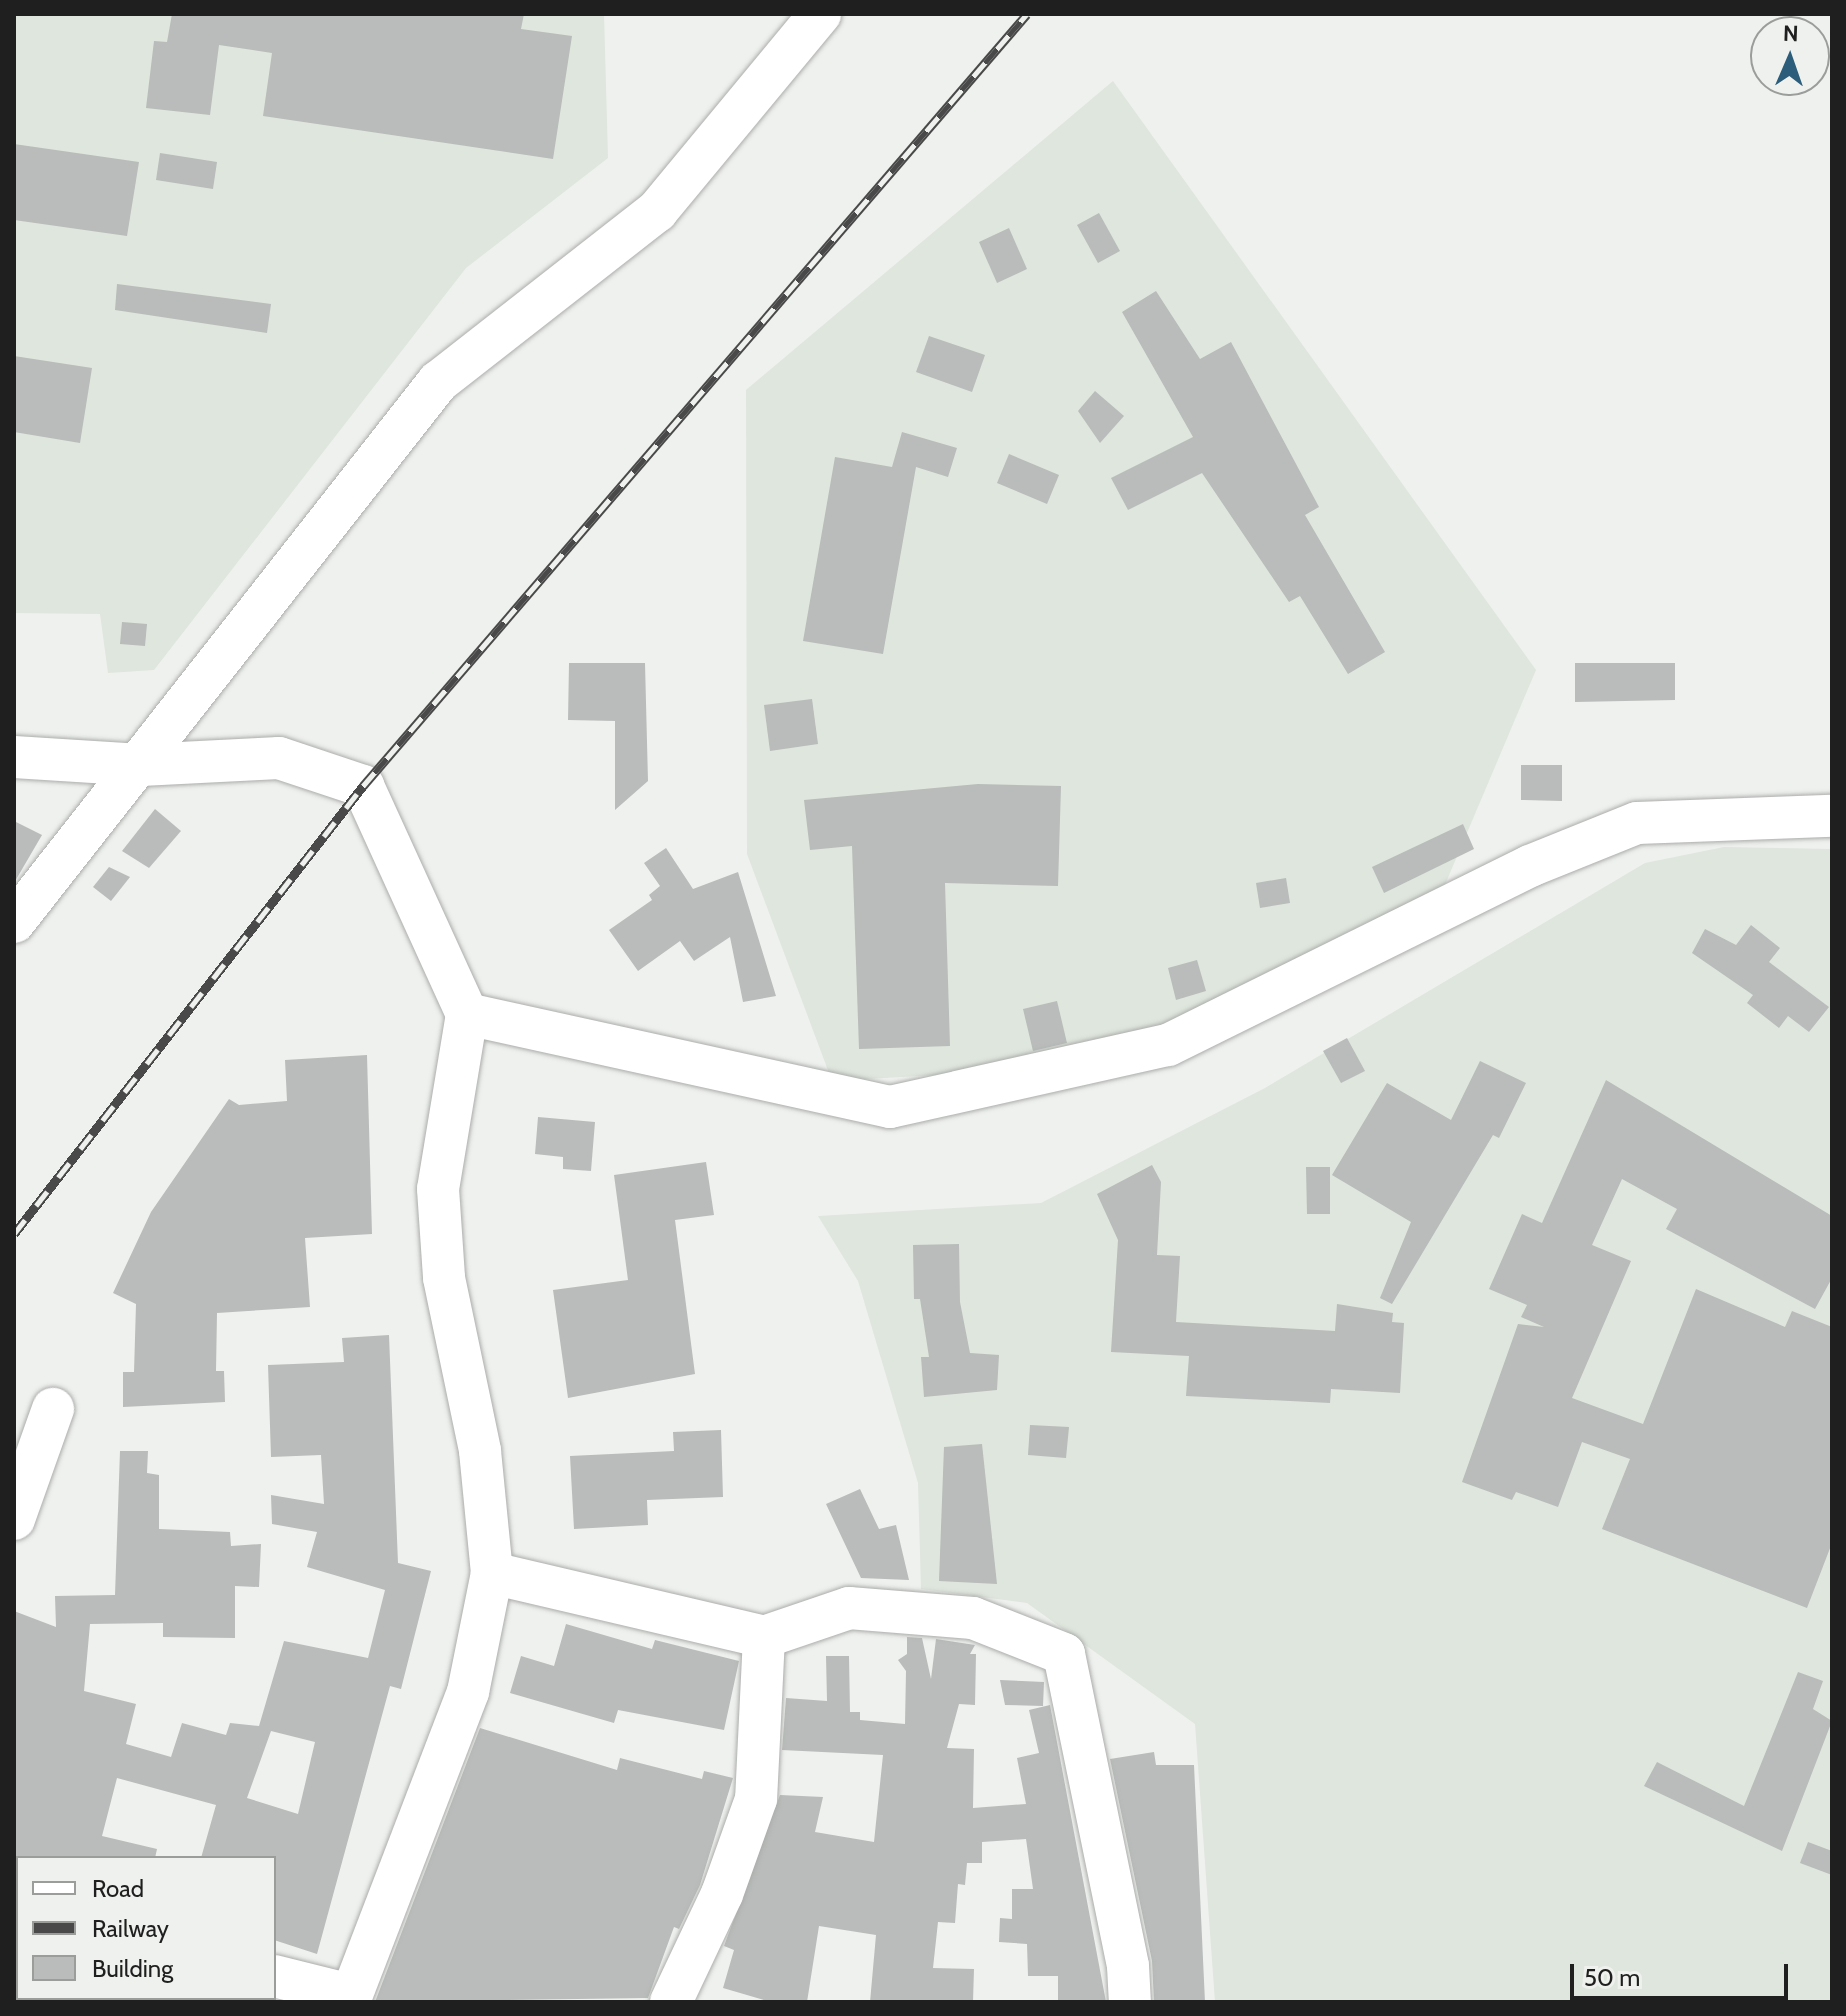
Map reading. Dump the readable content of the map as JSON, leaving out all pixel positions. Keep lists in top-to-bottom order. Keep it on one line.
{"legend":["Road","Railway","Building"],"scale_bar":"50 m","north":"top"}
